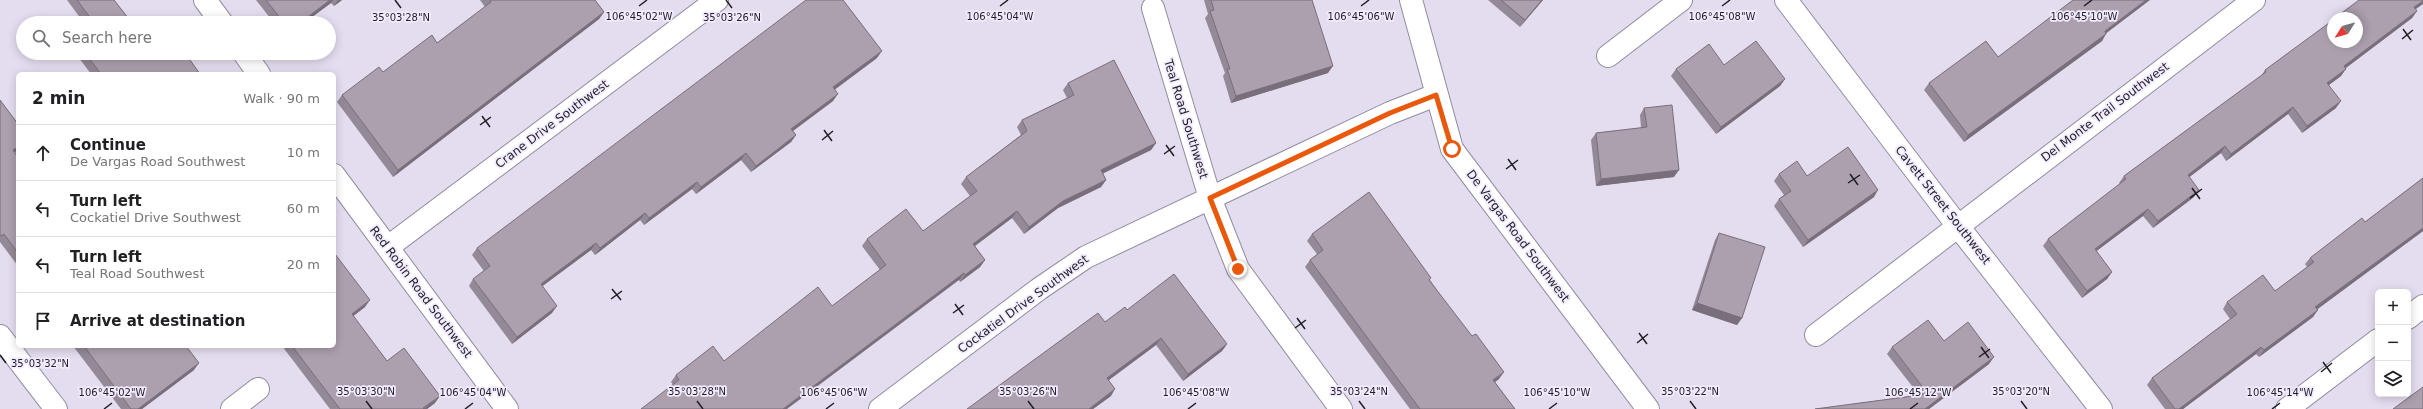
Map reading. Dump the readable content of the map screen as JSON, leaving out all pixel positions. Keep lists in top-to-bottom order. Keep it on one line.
{"streets":{"street":["Del Monte Trail Southwest","Teal Road Southwest","Crane Drive Southwest","Cavett Street Southwest","De Vargas Road Southwest","Red Robin Road Southwest","Cockatiel Drive Southwest"]},"crossings":[["Del Monte Trail Southwest","Cavett Street Southwest"],["Teal Road Southwest","Cockatiel Drive Southwest"],["Crane Drive Southwest","Red Robin Road Southwest"],["De Vargas Road Southwest","Cockatiel Drive Southwest"]],"north":"bottom left","page":{"search":"Search here","heading":["2 min","Walk · 90 m"],"list":[["Continue","De Vargas Road Southwest","10 m"],["Turn left","Cockatiel Drive Southwest","60 m"],["Turn left","Teal Road Southwest","20 m"],"Arrive at destination"],"map_buttons":["+","−"]},"coordinates":["106°45'02\"W","106°45'06\"W","106°45'10\"W","106°45'04\"W","106°45'08\"W","35°03'28\"N","35°03'26\"N","35°03'32\"N","35°03'30\"N","35°03'24\"N","35°03'22\"N","35°03'20\"N","106°45'12\"W","106°45'14\"W"]}
